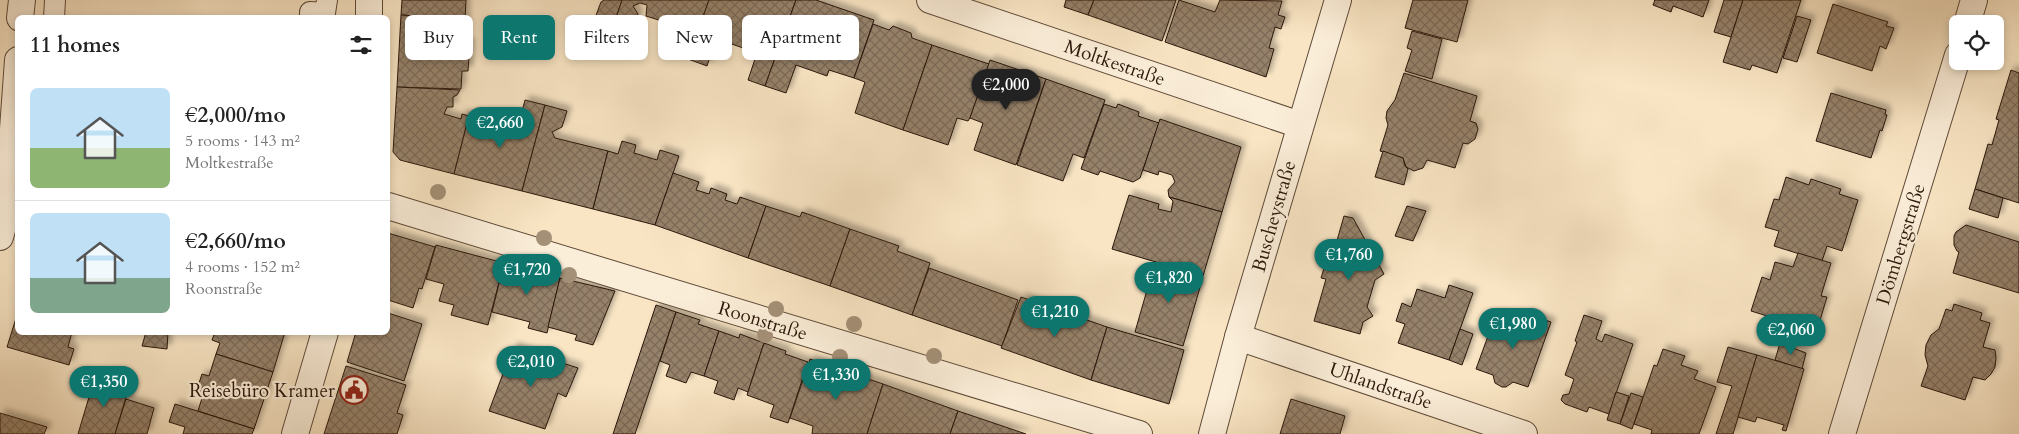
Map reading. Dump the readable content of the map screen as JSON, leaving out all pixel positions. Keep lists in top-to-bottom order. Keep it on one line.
{"streets":{"street":["Moltkestraße","Buscheystraße","Dömbergstraße","Roonstraße","Uhlandstraße"]},"crossings":[["Moltkestraße","Buscheystraße"],["Buscheystraße","Uhlandstraße"]],"places":{"public building":["Reisebüro Kramer"]},"page":{"chip":["Buy","Rent","Filters","New","Apartment"],"heading":"11 homes","price":["€2,000","€2,660","€1,760","€1,720","€1,820","€1,210","€1,980","€2,060","€2,010","€1,330","€1,350"],"list":[{"name":"€2,000/mo","note":"5 rooms · 143 m² · Moltkestraße"},{"name":"€2,660/mo","note":"4 rooms · 152 m² · Roonstraße"}]}}
